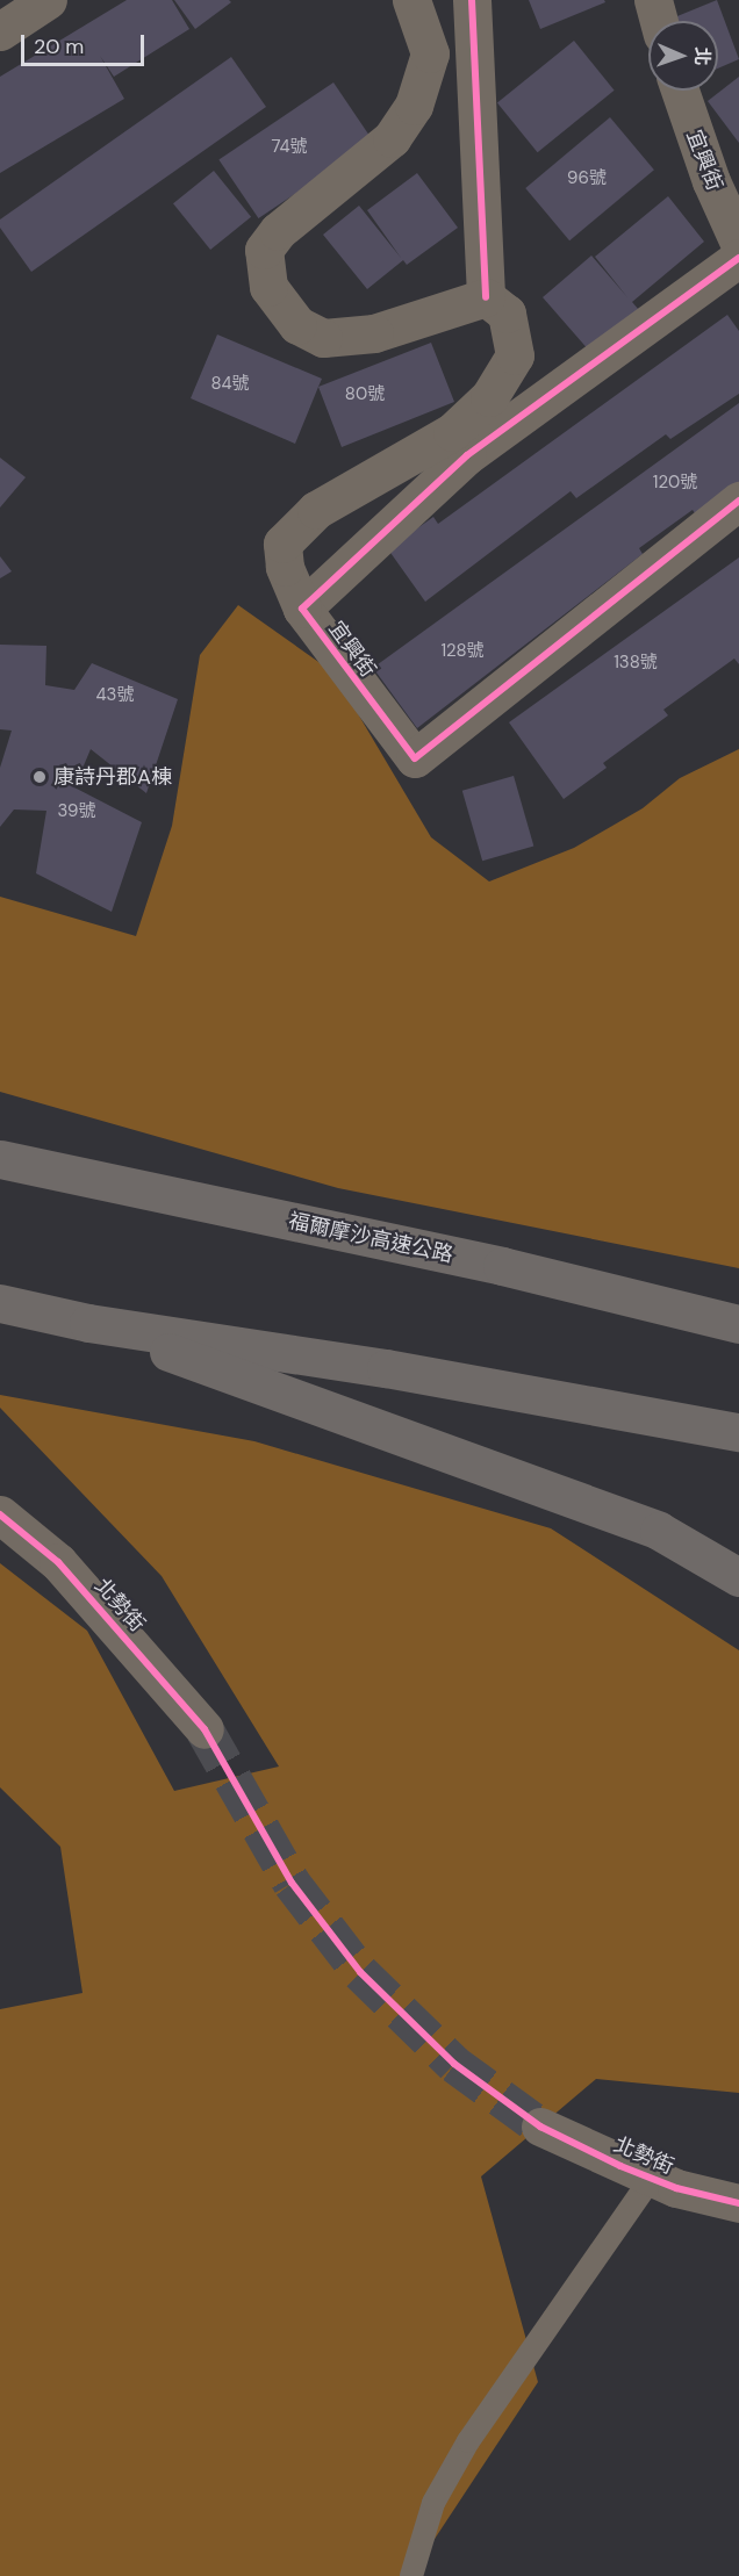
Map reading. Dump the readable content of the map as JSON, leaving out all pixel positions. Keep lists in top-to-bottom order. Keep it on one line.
{"streets":{"highway":["福爾摩沙高速公路"],"street":["宜興街","北勢街"]},"places":["康詩丹郡A棟"],"house_numbers":["74號","96號","84號","80號","120號","128號","138號","43號","39號"],"scale_bar":"20 m","north":"right"}
